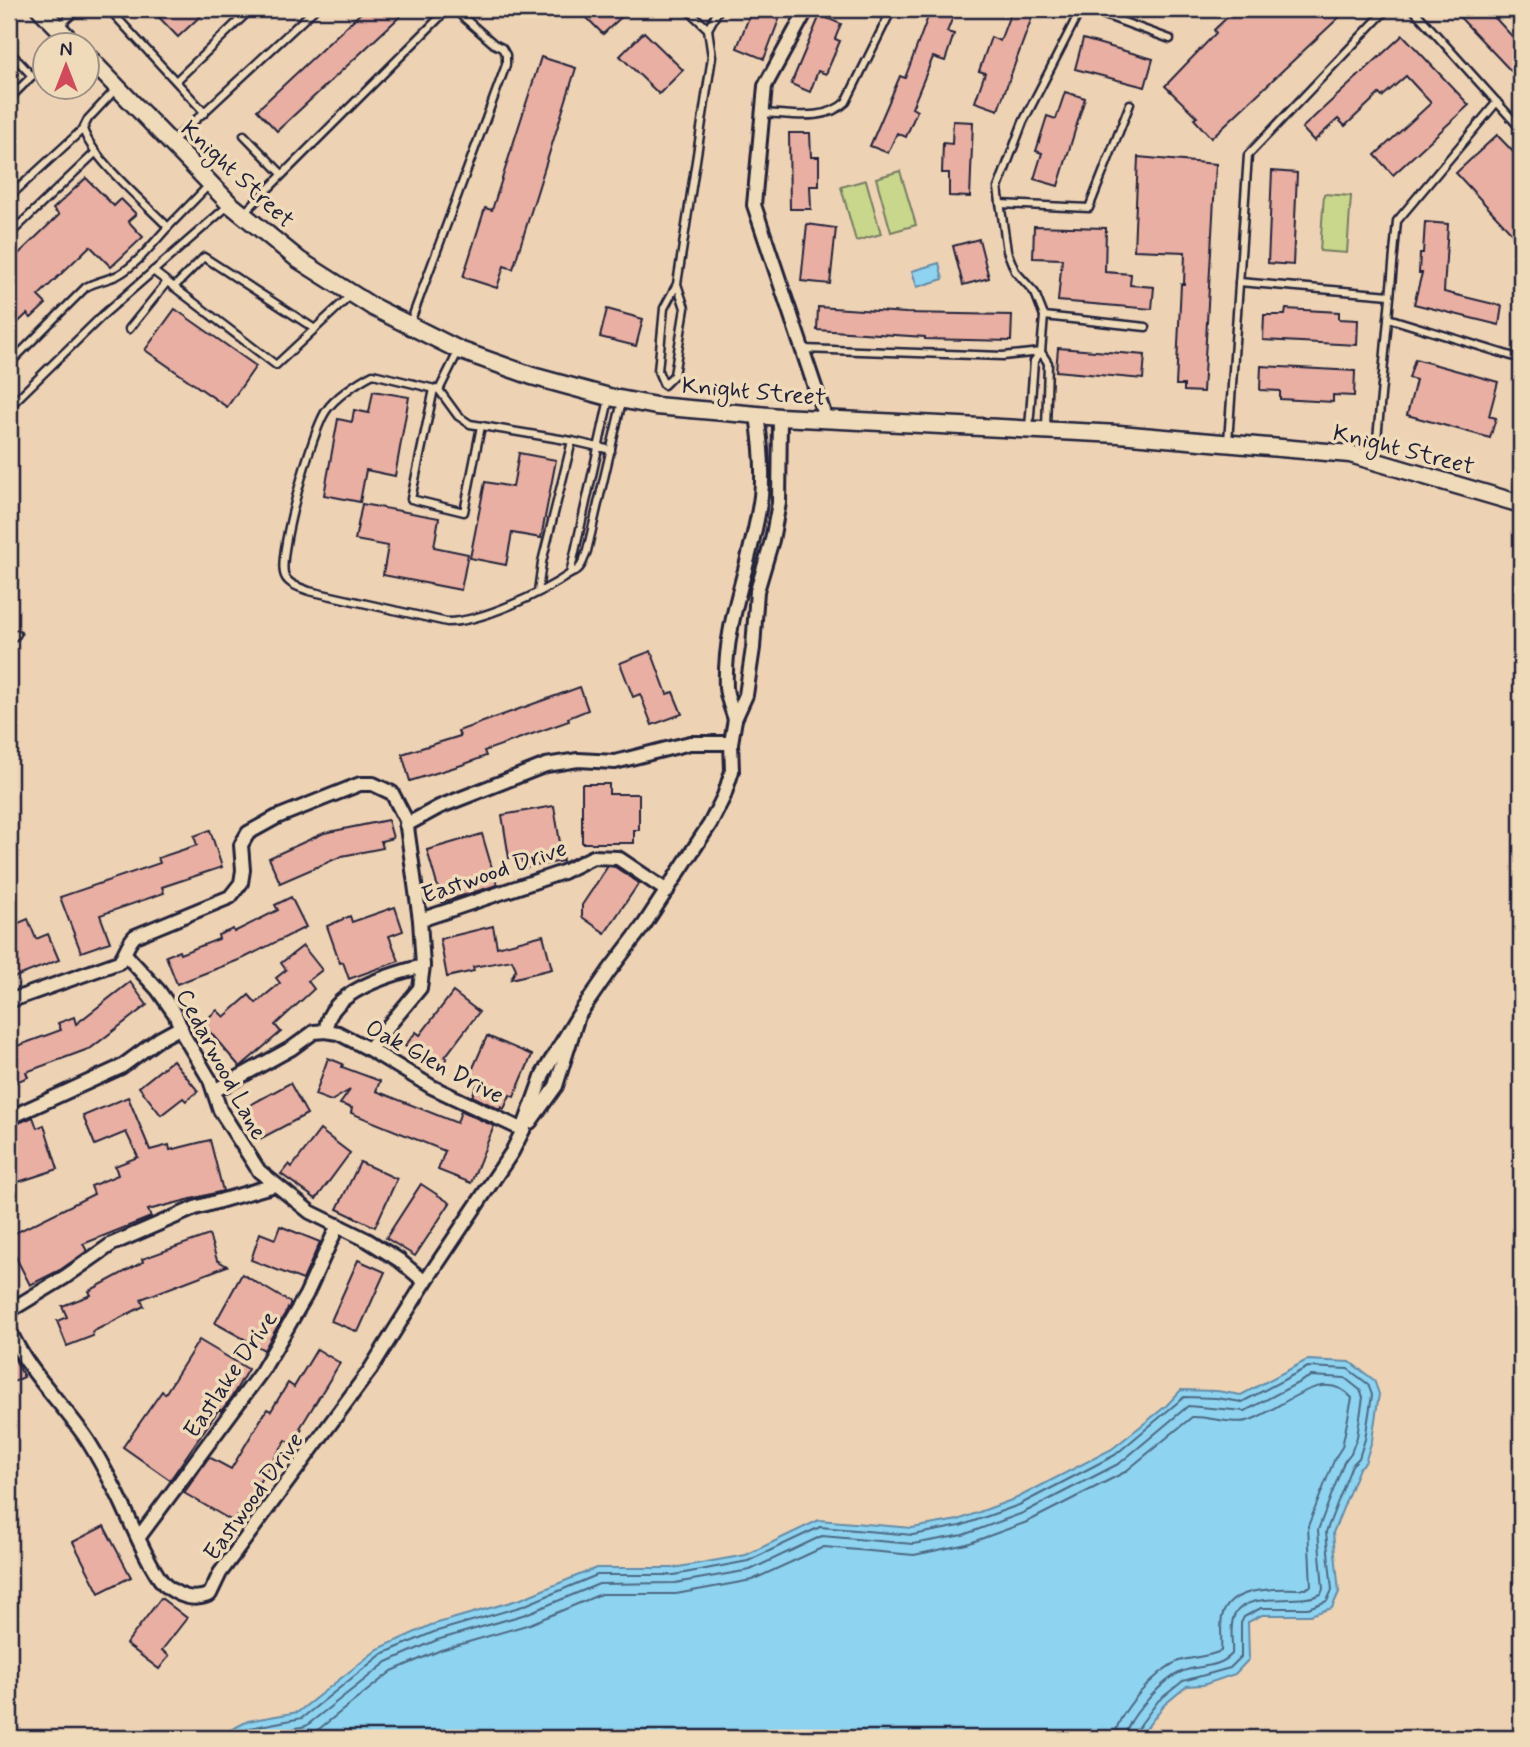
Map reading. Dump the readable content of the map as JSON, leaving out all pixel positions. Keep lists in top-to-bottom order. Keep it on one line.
{"streets":{"street":["Knight Street","Eastwood Drive","Oak Glen Drive","Cedarwood Lane","Eastlake Drive"]},"crossings":[["Knight Street","Eastwood Drive"],["Eastwood Drive","Oak Glen Drive"],["Eastwood Drive","Cedarwood Lane"],["Eastwood Drive","Eastlake Drive"],["Cedarwood Lane","Eastlake Drive"]],"north":"top"}
